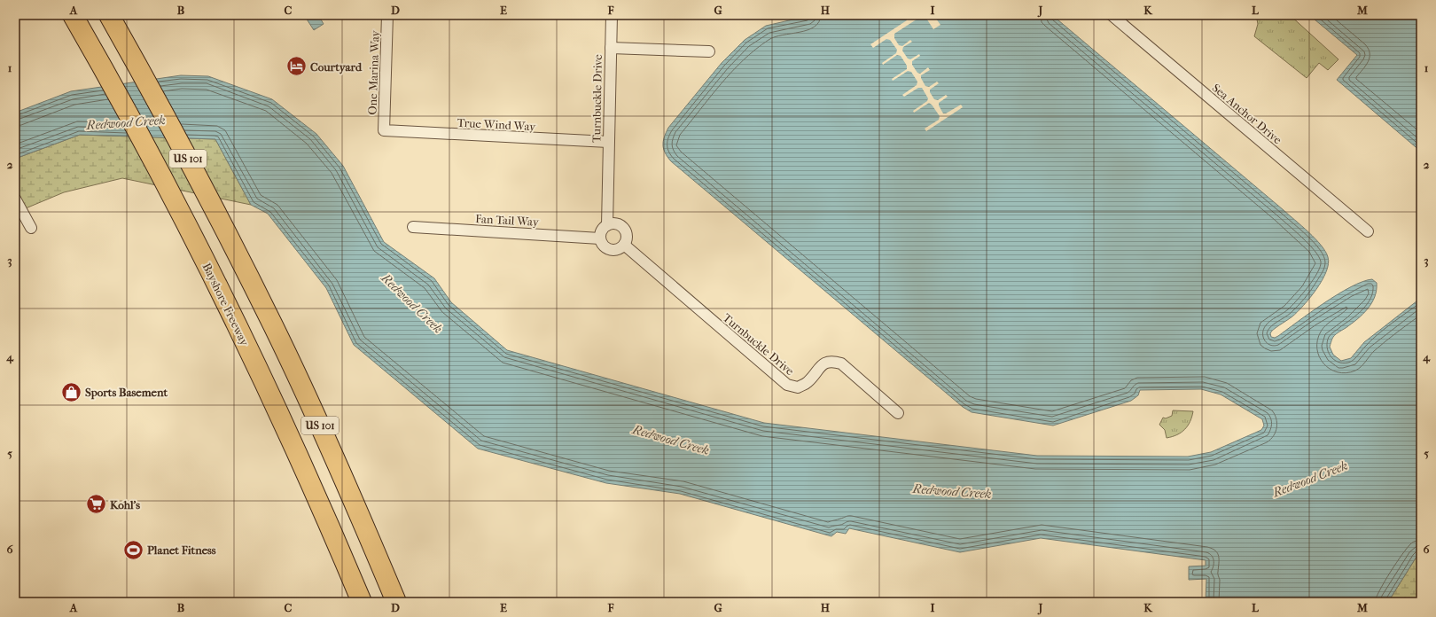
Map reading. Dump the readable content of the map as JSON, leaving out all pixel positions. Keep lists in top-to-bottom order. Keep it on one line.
{"streets":{"highway":["US 101","Bayshore Freeway"],"street":["One Marina Way","Turnbuckle Drive","Sea Anchor Drive","True Wind Way","Fan Tail Way"]},"crossings":[["One Marina Way","True Wind Way"],["Turnbuckle Drive","True Wind Way"],["Turnbuckle Drive","Fan Tail Way"]],"water":["Redwood Creek"],"places":{"hotel":["Courtyard"],"shop":["Sports Basement"],"supermarket":["Kohl's"],"sports":["Planet Fitness"]},"grid":{"columns":["A","B","C","D","E","F","G","H","I","J","K","L","M"],"rows":["1","2","3","4","5","6"]}}
